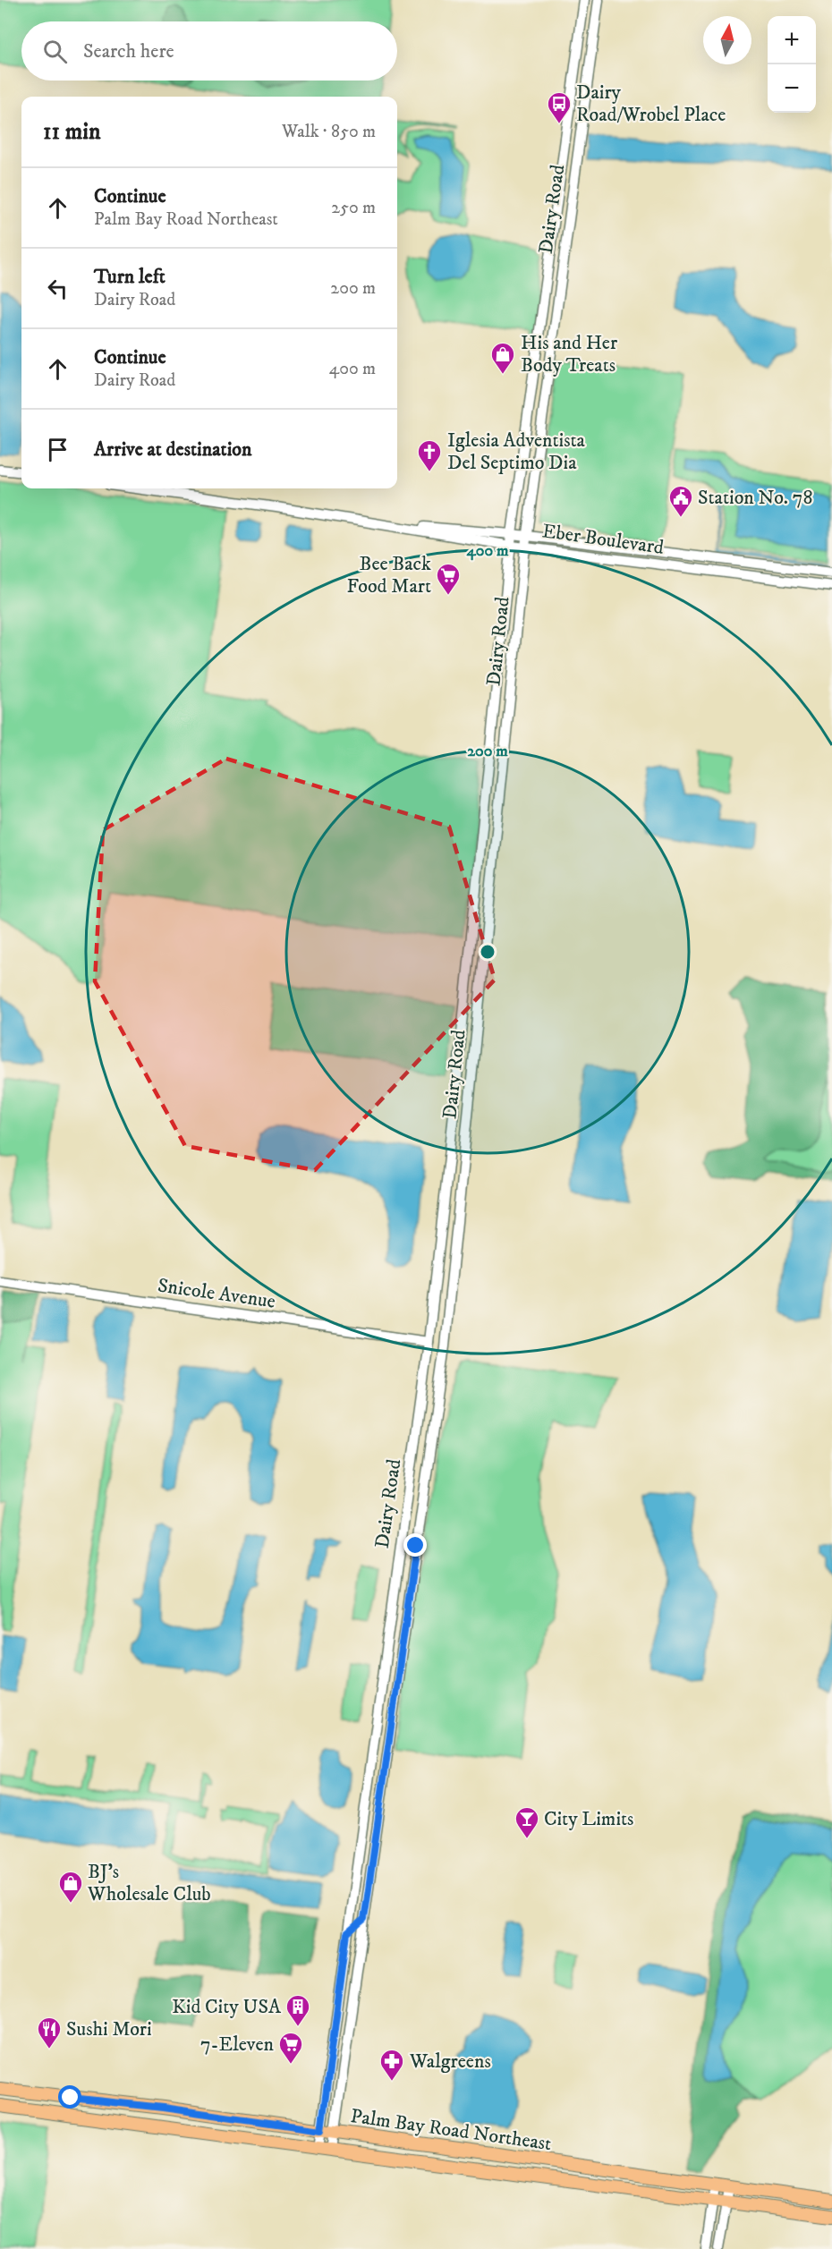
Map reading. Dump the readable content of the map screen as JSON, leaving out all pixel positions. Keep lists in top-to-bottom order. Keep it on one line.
{"streets":{"main road":["Palm Bay Road Northeast"],"street":["Dairy Road","Eber Boulevard","Snicole Avenue"]},"crossings":[["Dairy Road","Eber Boulevard"],["Dairy Road","Snicole Avenue"],["Dairy Road","Palm Bay Road Northeast"]],"places":{"bus stop":["Dairy Road/Wrobel Place"],"shop":["His and Her Body Treats","BJ's Wholesale Club"],"church":["Iglesia Adventista Del Septimo Dia"],"public building":["Station No. 78"],"supermarket":["Bee Back Food Mart","7-Eleven"],"bar":["City Limits"],"building":["Kid City USA"],"restaurant":["Sushi Mori"],"pharmacy":["Walgreens"]},"north":"top","page":{"map_buttons":["+","−"],"search":"Search here","heading":["11 min","Walk · 850 m"],"list":[["Continue","Palm Bay Road Northeast","250 m"],["Turn left","Dairy Road","200 m"],["Continue","Dairy Road","400 m"],"Arrive at destination"]},"rings":["400 m","200 m"]}
